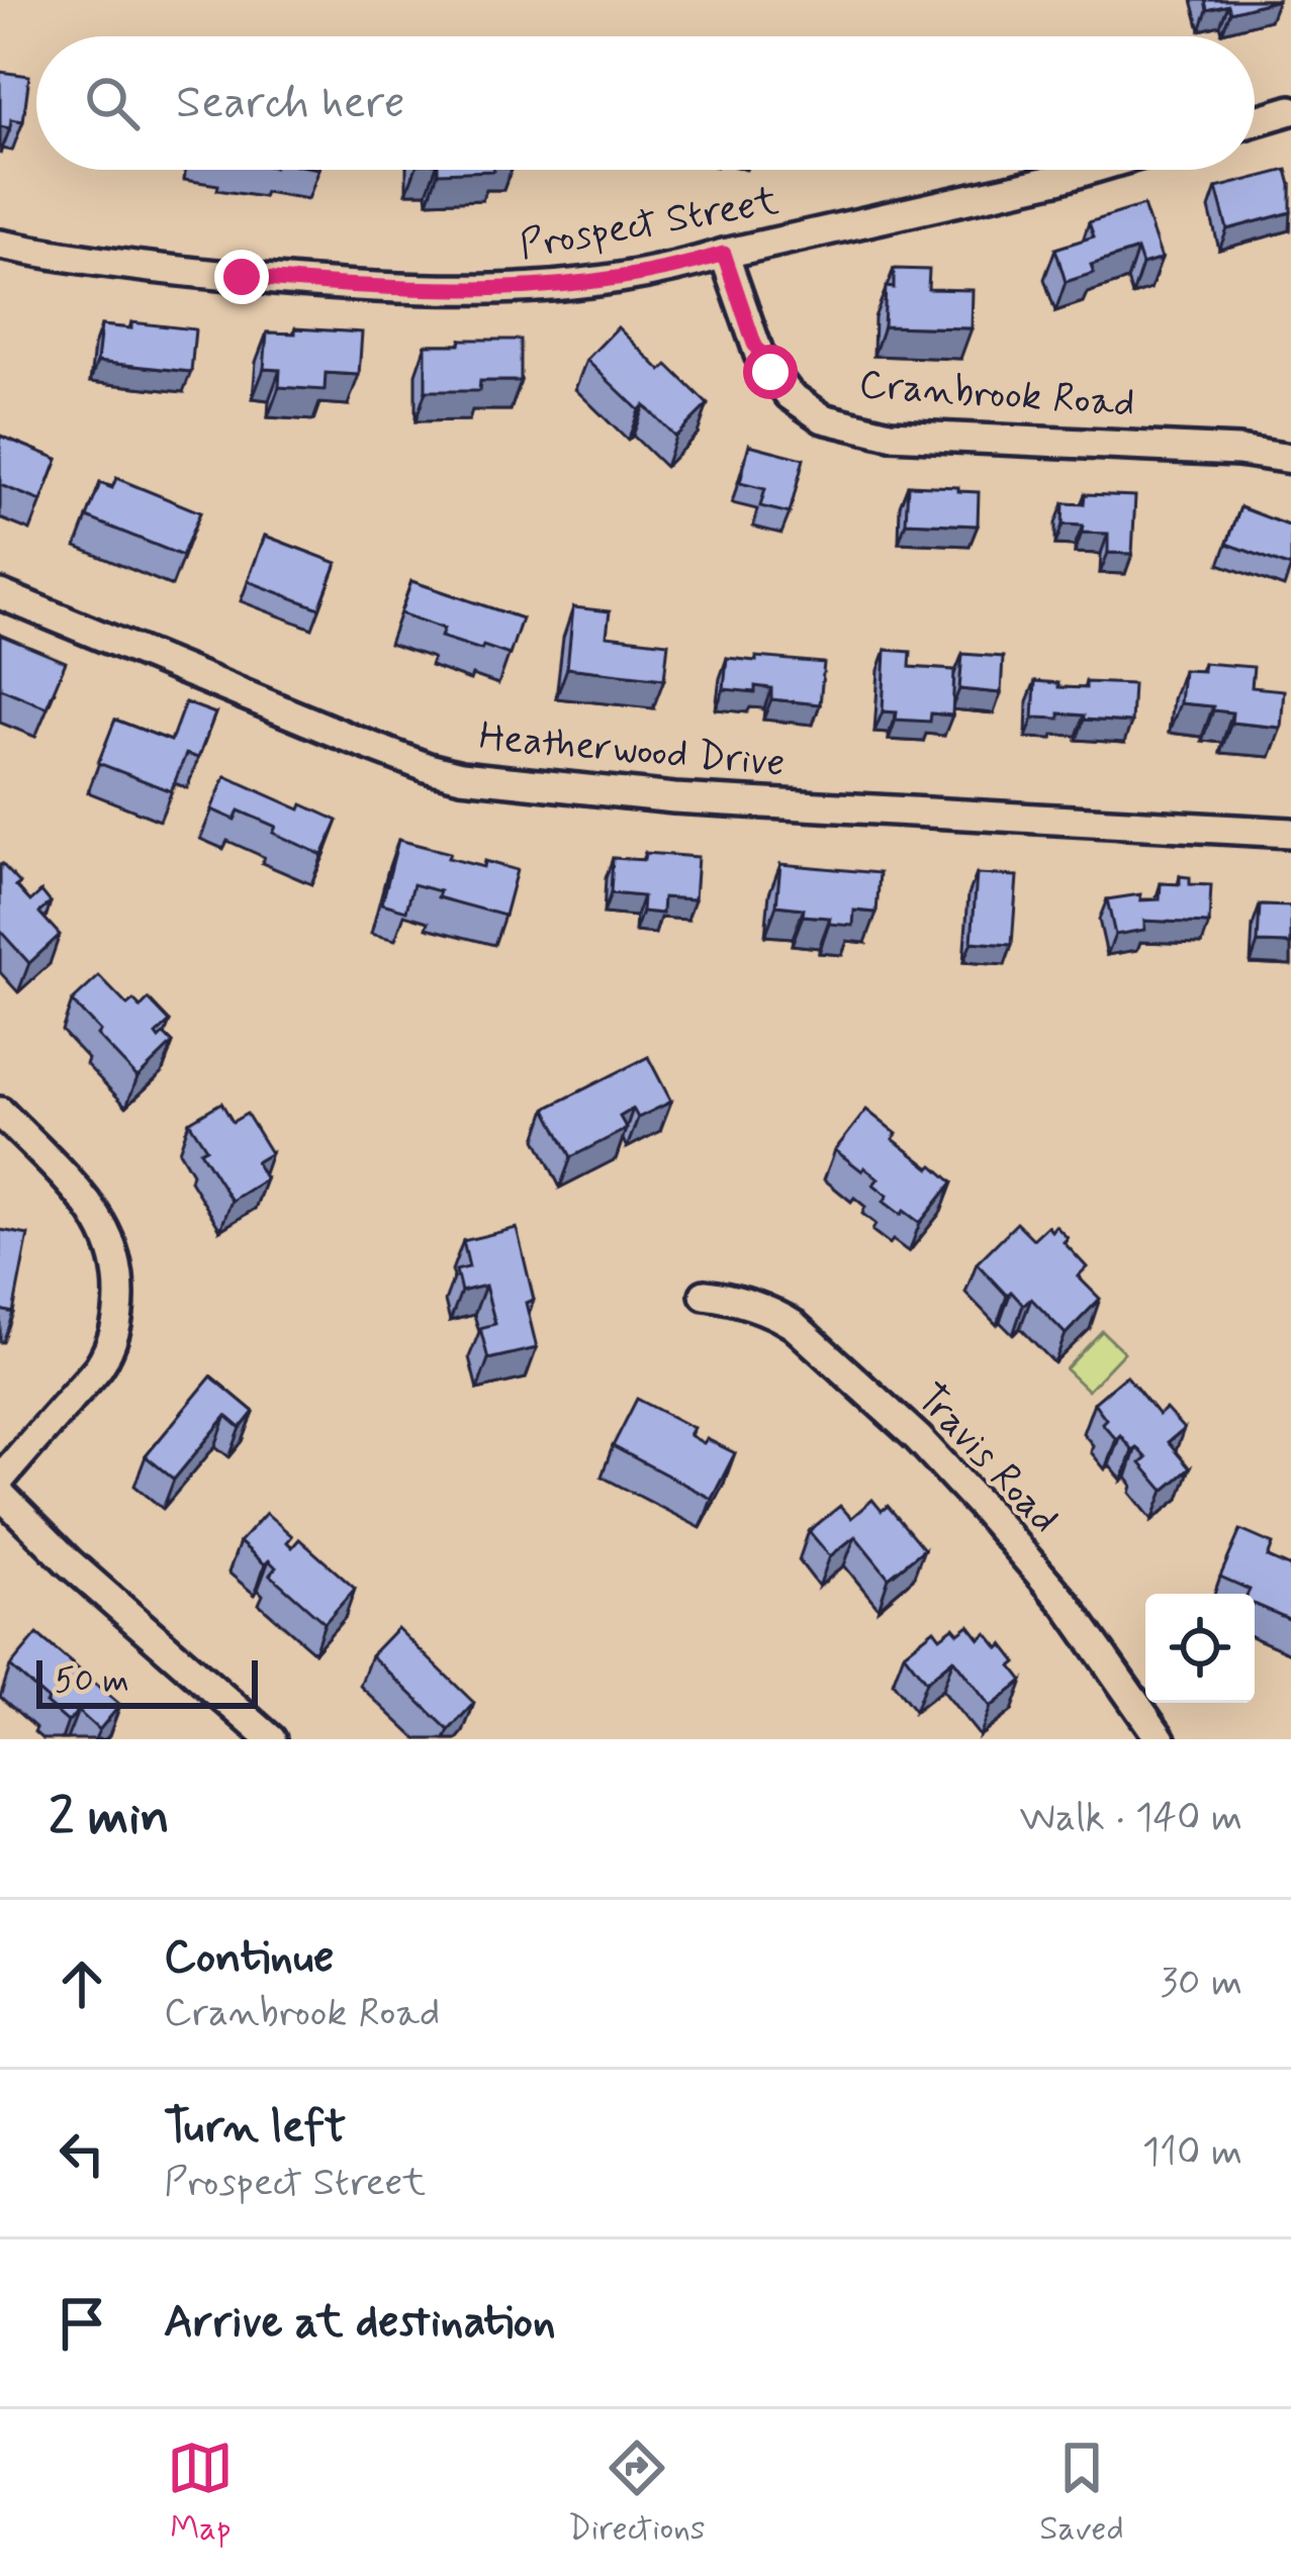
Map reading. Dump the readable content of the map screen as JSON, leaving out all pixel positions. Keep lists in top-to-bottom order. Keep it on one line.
{"streets":{"street":["Prospect Street","Cranbrook Road","Heatherwood Drive","Travis Road"]},"crossings":[["Prospect Street","Cranbrook Road"]],"scale_bar":"50 m","page":{"search":"Search here","scale":"50 m","heading":["2 min","Walk · 140 m"],"list":[["Continue","Cranbrook Road","30 m"],["Turn left","Prospect Street","110 m"],"Arrive at destination"],"nav":["Map","Directions","Saved"]}}
